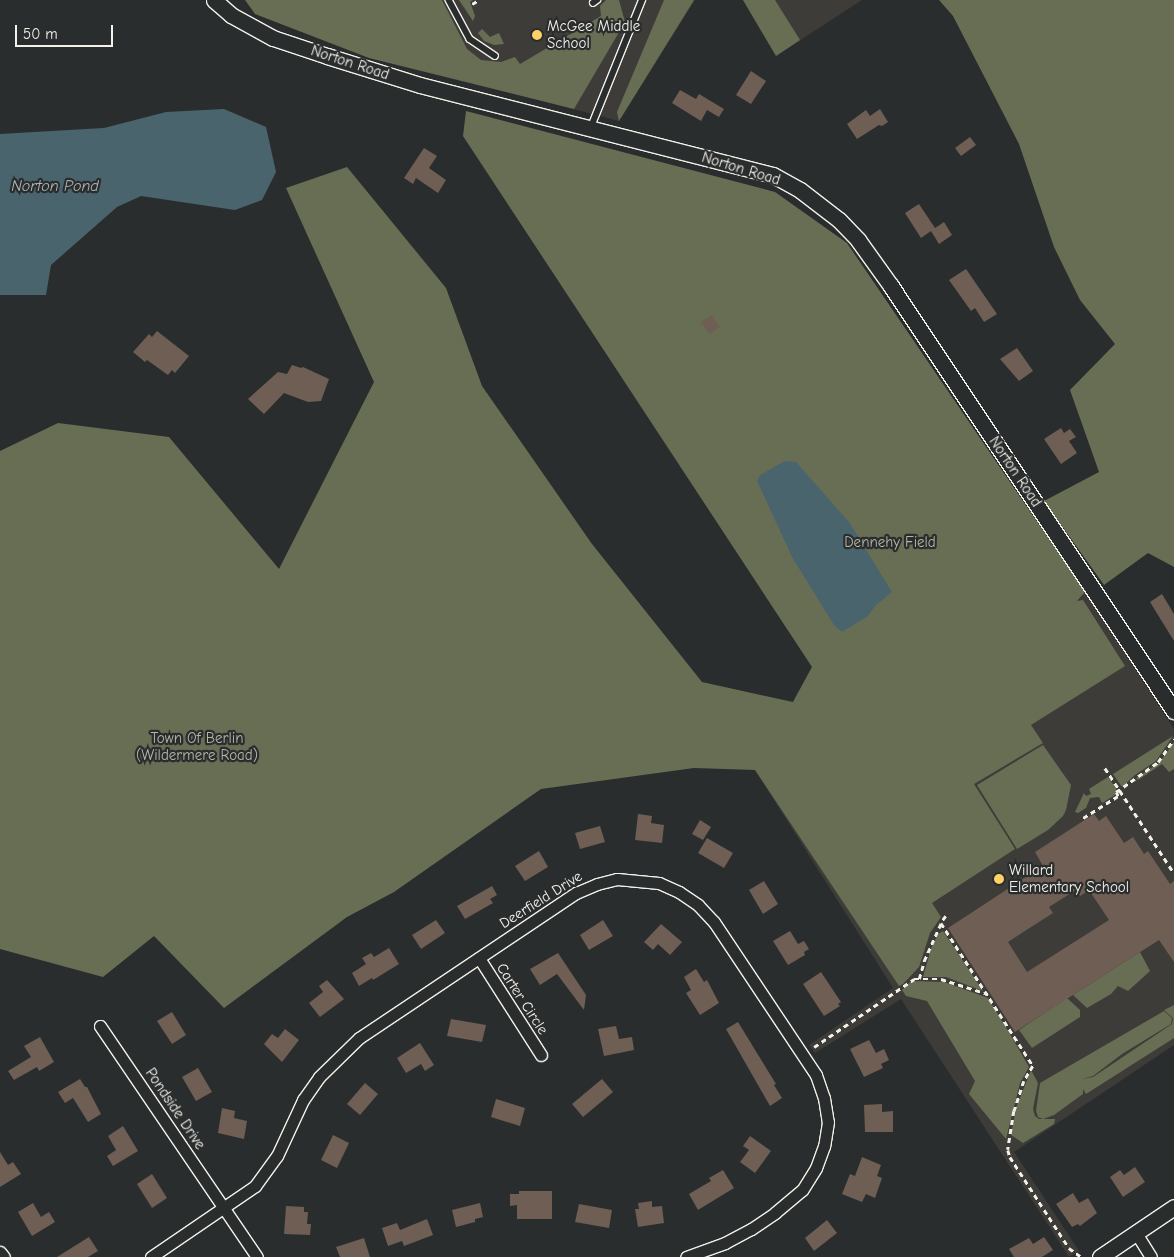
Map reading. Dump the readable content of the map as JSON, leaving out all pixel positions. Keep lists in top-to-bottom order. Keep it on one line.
{"streets":{"main road":["Norton Road"],"street":["Deerfield Drive","Carter Circle","Pondside Drive"]},"crossings":[["Deerfield Drive","Carter Circle"],["Deerfield Drive","Pondside Drive"]],"water":["Norton Pond"],"parks":["Dennehy Field","Town Of Berlin (Wildermere Road)"],"places":["McGee Middle School","Willard Elementary School"],"scale_bar":"50 m"}
